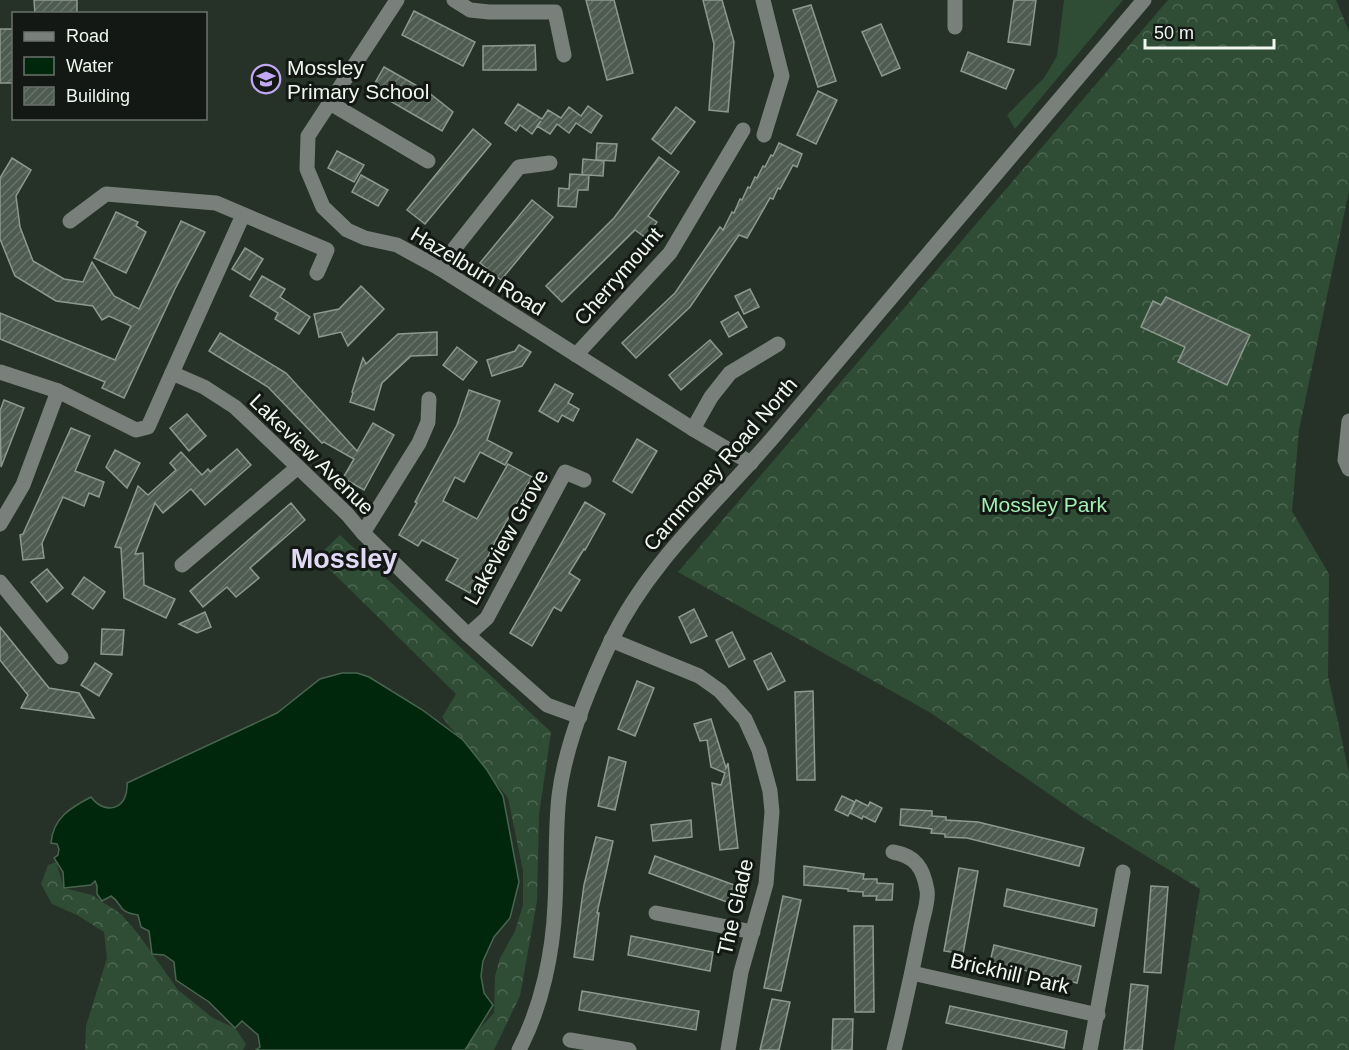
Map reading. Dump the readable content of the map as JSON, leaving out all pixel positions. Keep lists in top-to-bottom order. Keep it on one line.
{"streets":{"street":["Hazelburn Road","Cherrymount","Lakeview Avenue","Carnmoney Road North","Lakeview Grove","The Glade","Brickhill Park"]},"crossings":[["Hazelburn Road","Cherrymount"],["Hazelburn Road","Carnmoney Road North"],["Lakeview Avenue","Carnmoney Road North"],["Lakeview Avenue","Lakeview Grove"],["Carnmoney Road North","The Glade"]],"districts":["Mossley"],"parks":["Mossley Park"],"places":{"school or university":["Mossley Primary School"]},"legend":["Road","Water","Building"],"scale_bar":"50 m"}
